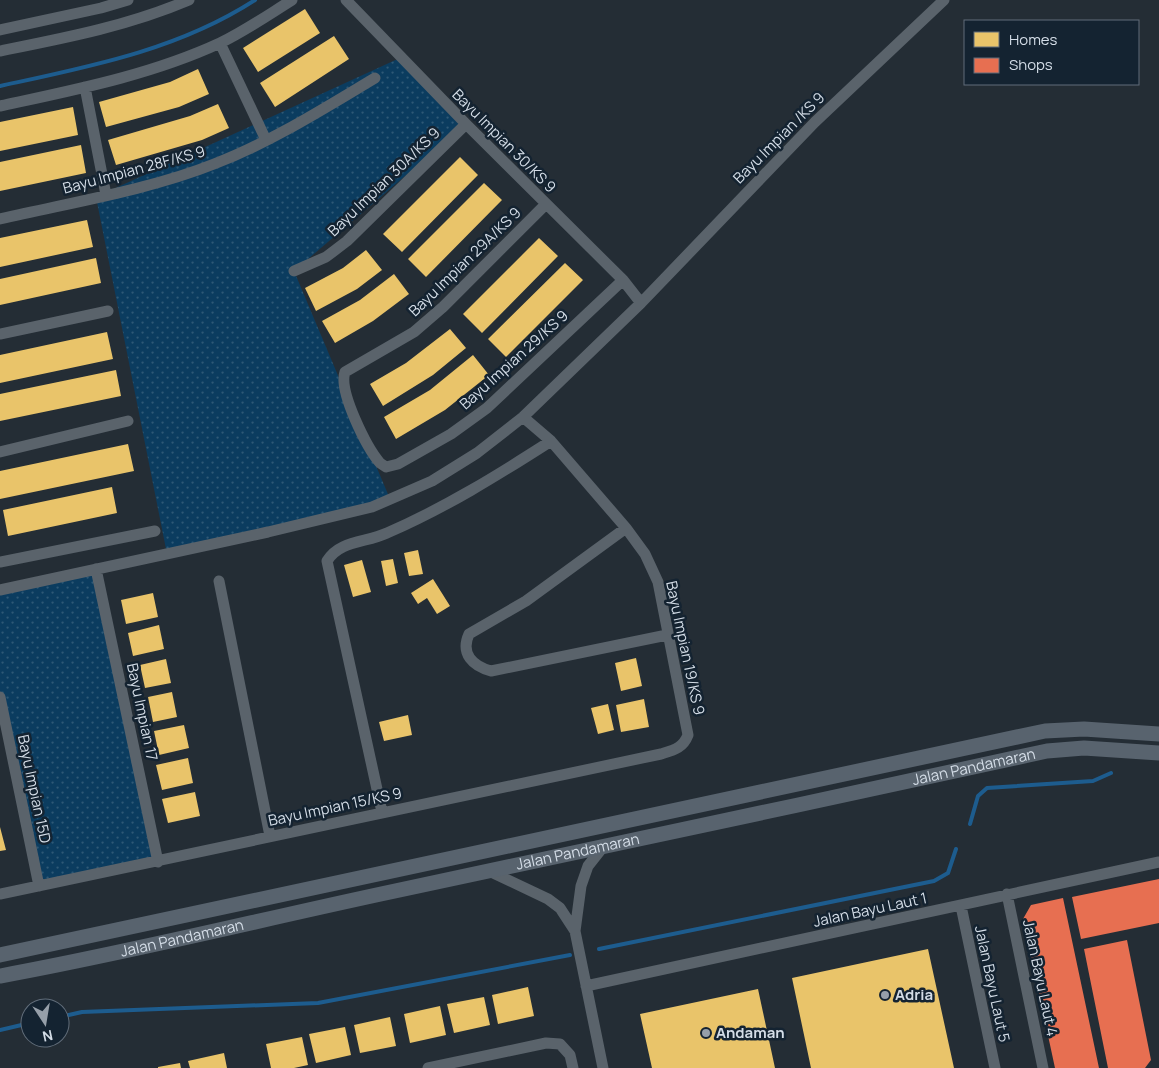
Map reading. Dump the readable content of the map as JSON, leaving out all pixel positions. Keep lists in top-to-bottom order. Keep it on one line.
{"streets":{"main road":["Jalan Pandamaran"],"street":["Bayu Impian /KS 9","Bayu Impian 30/KS 9","Bayu Impian 28F/KS 9","Bayu Impian 30A/KS 9","Bayu Impian 29A/KS 9","Bayu Impian 29/KS 9","Bayu Impian 19/KS 9","Bayu Impian 17","Bayu Impian 15D","Bayu Impian 15/KS 9","Jalan Bayu Laut 1","Jalan Bayu Laut 4","Jalan Bayu Laut 5"]},"crossings":[["Bayu Impian /KS 9","Bayu Impian 30/KS 9"],["Bayu Impian /KS 9","Bayu Impian 19/KS 9"],["Bayu Impian /KS 9","Bayu Impian 17"],["Bayu Impian 30/KS 9","Bayu Impian 30A/KS 9"],["Bayu Impian 30/KS 9","Bayu Impian 29A/KS 9"],["Bayu Impian 30/KS 9","Bayu Impian 29/KS 9"],["Bayu Impian 29A/KS 9","Bayu Impian 29/KS 9"],["Bayu Impian 19/KS 9","Bayu Impian 15/KS 9"],["Bayu Impian 17","Bayu Impian 15/KS 9"],["Bayu Impian 15D","Bayu Impian 15/KS 9"],["Jalan Bayu Laut 1","Jalan Bayu Laut 4"],["Jalan Bayu Laut 1","Jalan Bayu Laut 5"]],"places":["Adria","Andaman"],"legend":["Homes","Shops"],"north":"bottom"}
